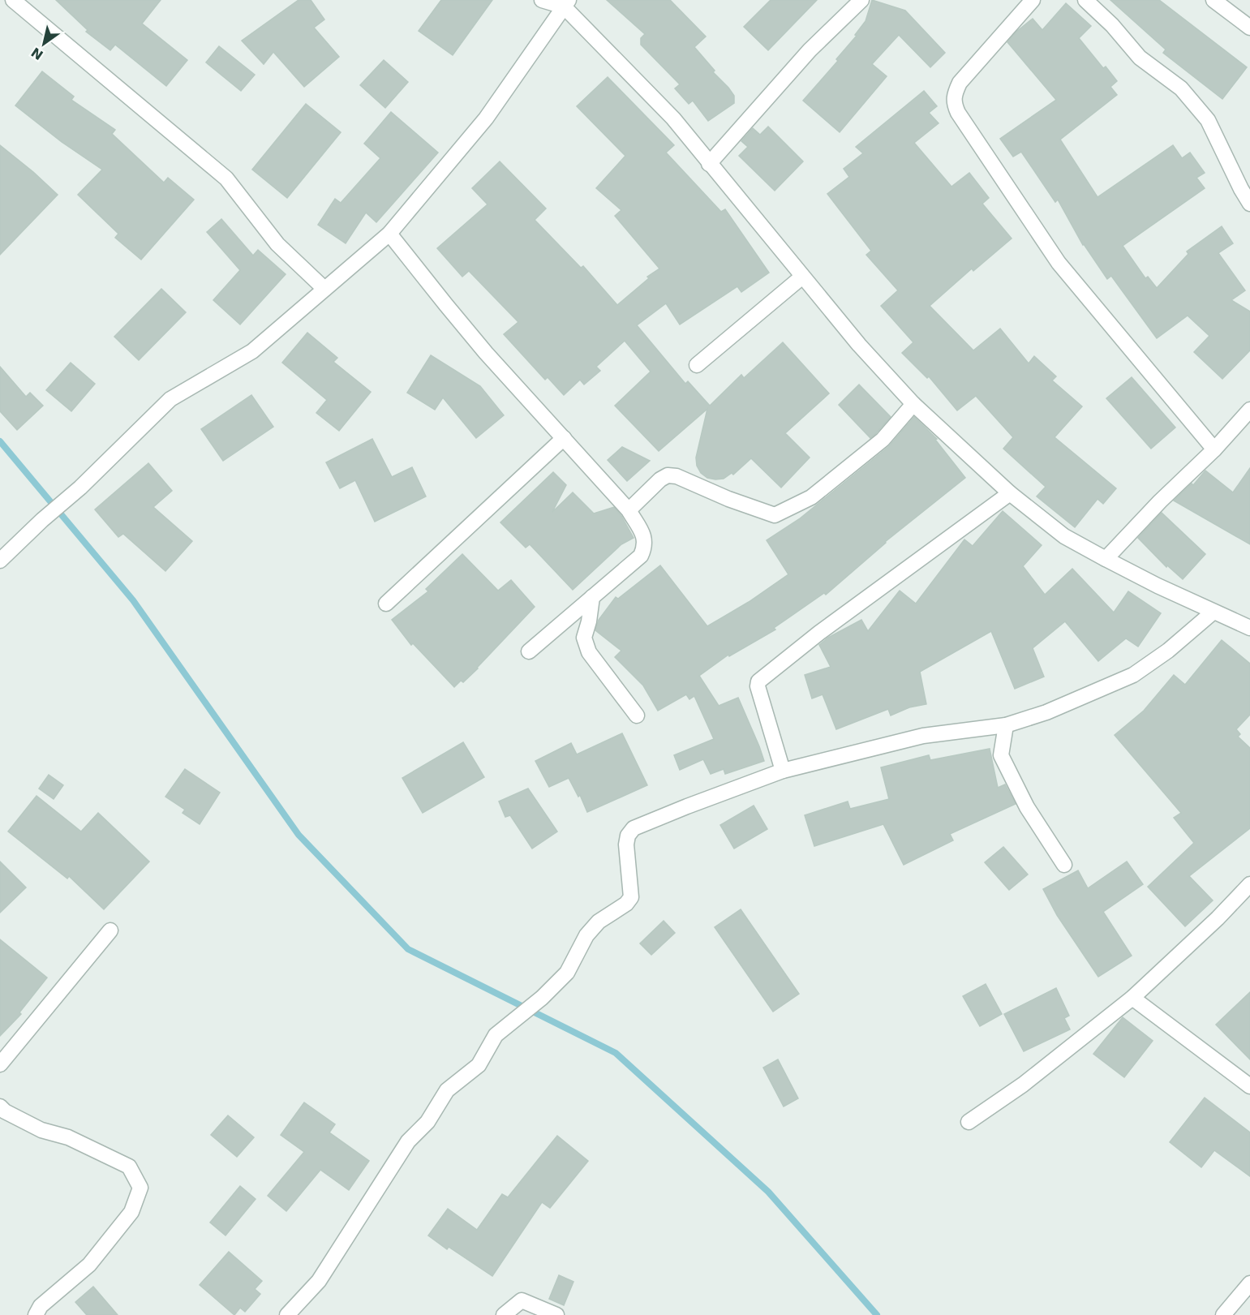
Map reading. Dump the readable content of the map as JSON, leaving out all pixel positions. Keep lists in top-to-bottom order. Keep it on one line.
{"north":"bottom left"}
